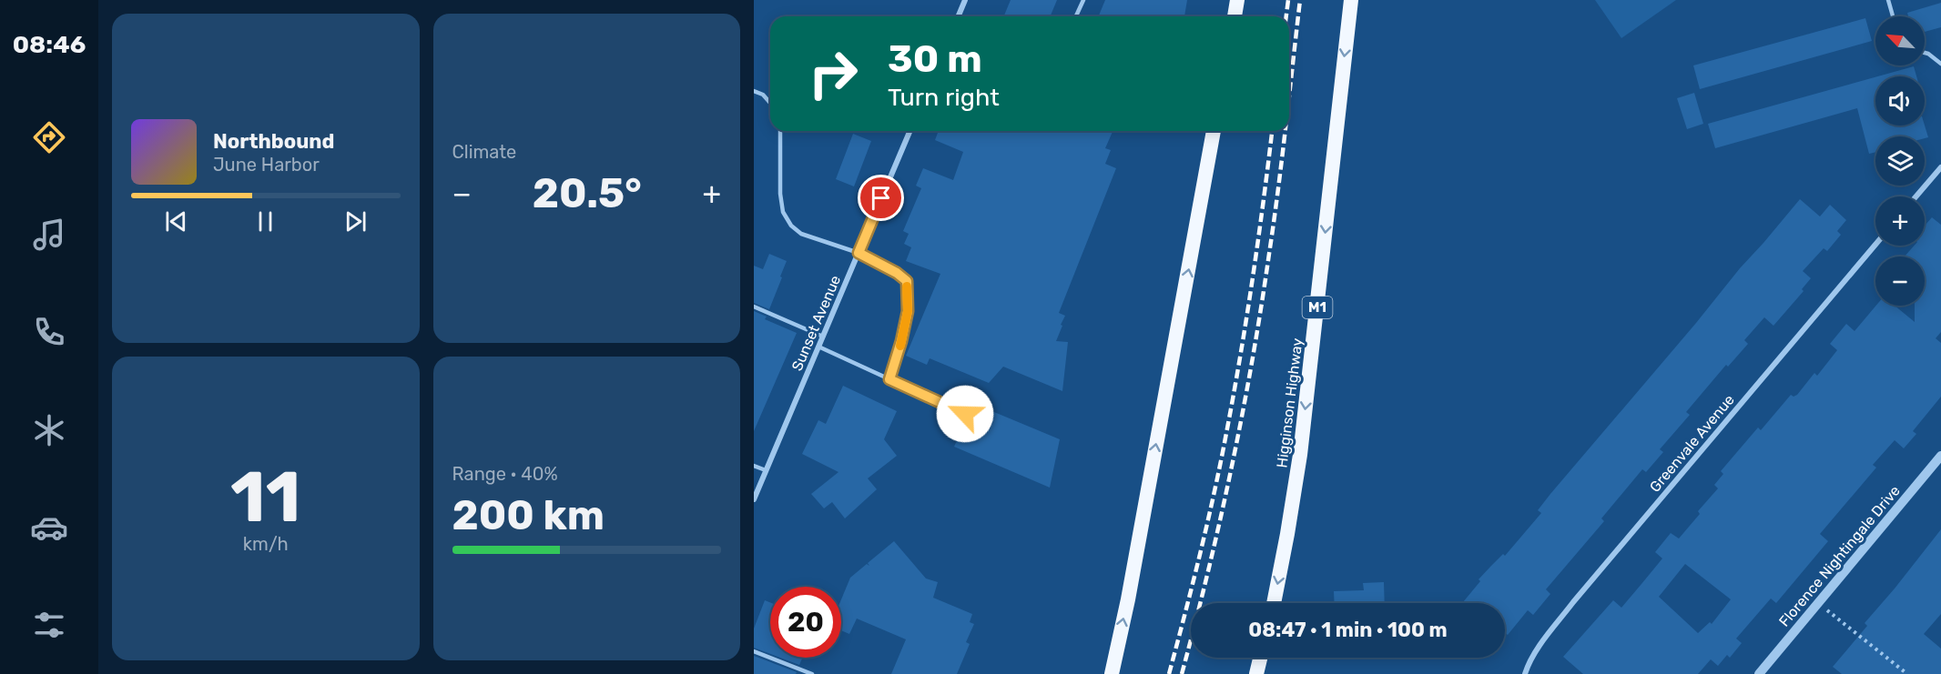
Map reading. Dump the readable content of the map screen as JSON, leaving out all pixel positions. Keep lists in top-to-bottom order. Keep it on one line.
{"streets":{"highway":["M1","Higginson Highway"],"street":["Sunset Avenue","Greenvale Avenue","Florence Nightingale Drive"]},"north":"top left","page":{"tabs":"08:46","tile":["Climate",["11","km/h"],["Range · 40%","200 km"]],"map_buttons":["+","−"],"turn":["30 m","Turn right"],"song":["Northbound","June Harbor"],"heat":["−","20.5°","+"],"limit":"20","trip":"08:47 · 1 min · 100 m"}}
